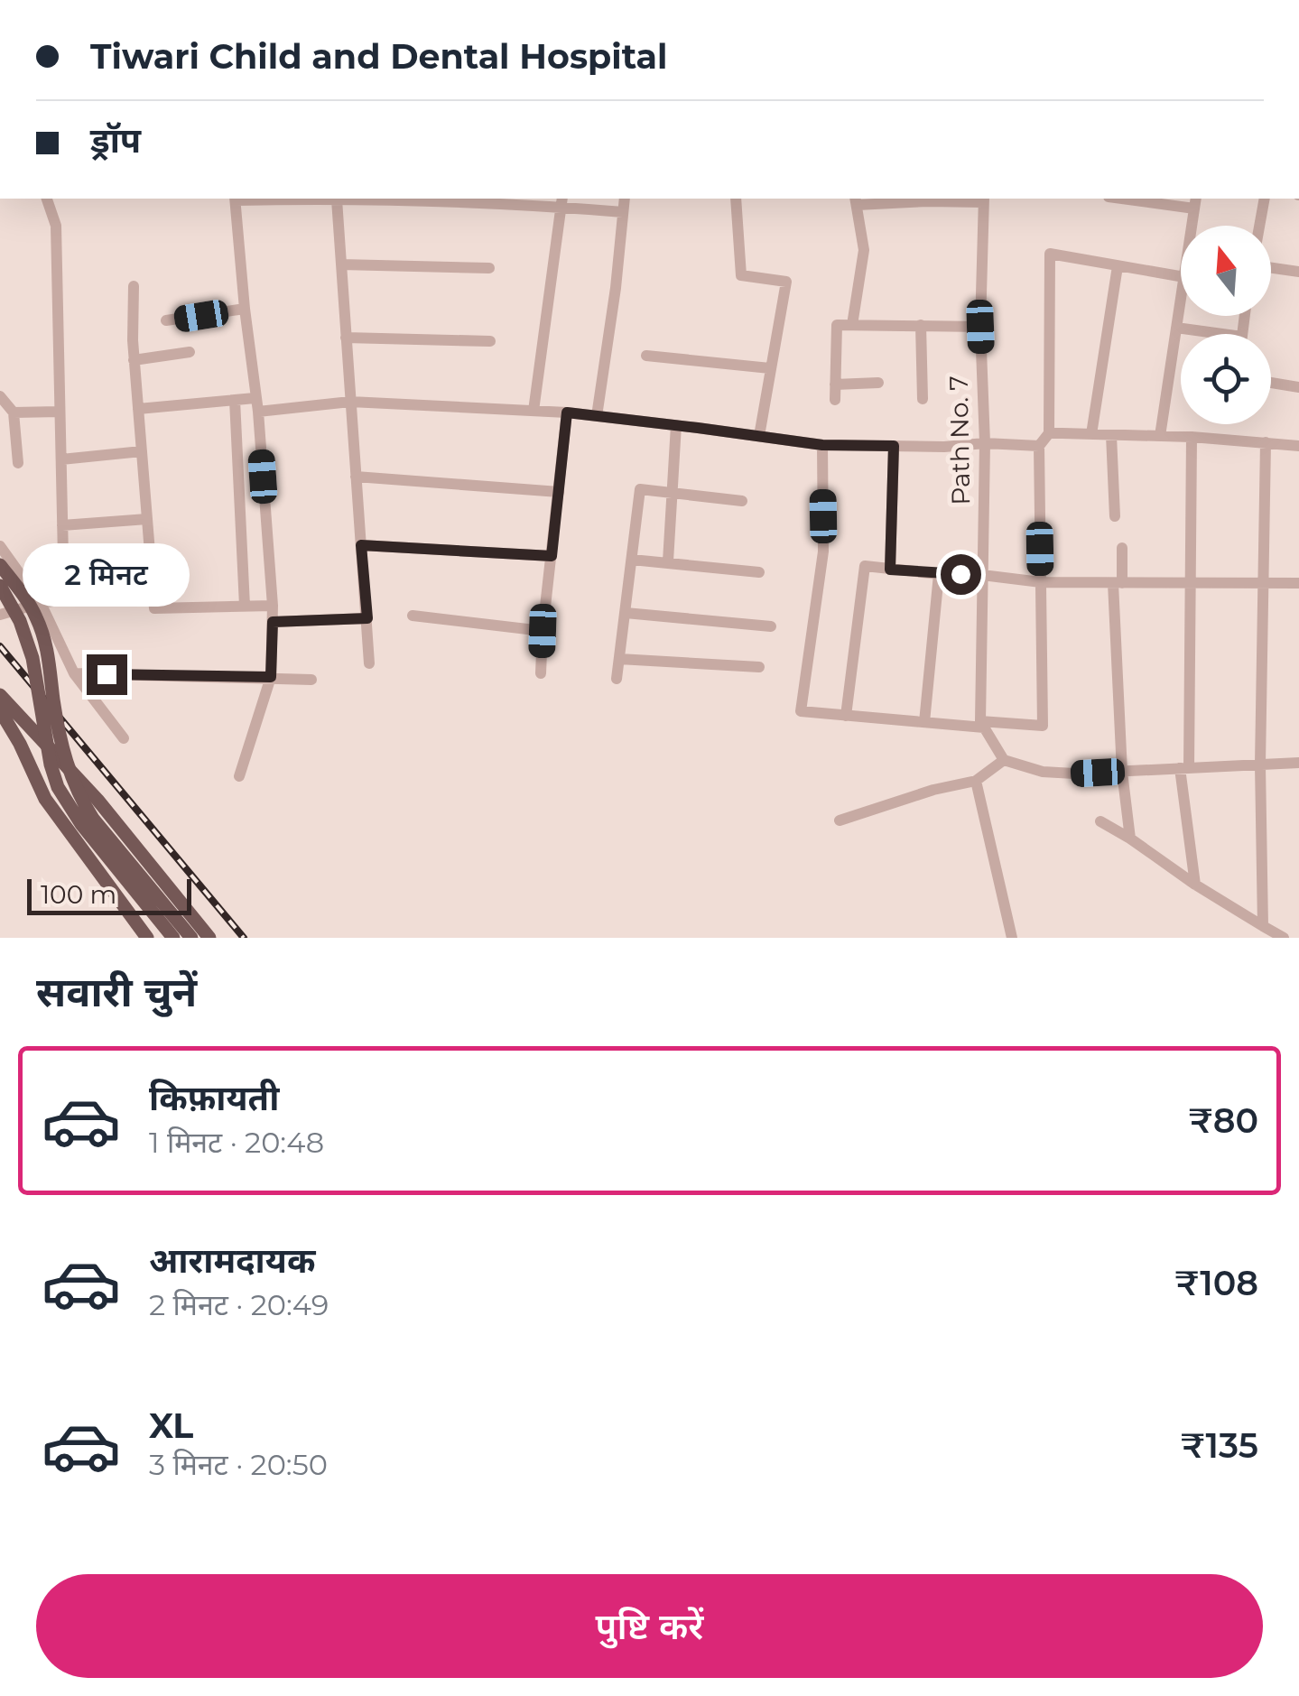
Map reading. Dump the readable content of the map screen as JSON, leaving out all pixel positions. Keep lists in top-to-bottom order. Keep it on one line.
{"streets":{"street":["Path No. 7"]},"scale_bar":"100 m","north":"top","page":{"banner":["Tiwari Child and Dental Hospital","ड्रॉप"],"bubble":"2 मिनट","scale":"100 m","heading":"सवारी चुनें","list":[{"name":"किफ़ायती","note":"1 मिनट · 20:48","value":"₹80"},{"name":"आरामदायक","note":"2 मिनट · 20:49","value":"₹108"},{"name":"XL","note":"3 मिनट · 20:50","value":"₹135"}],"buttons":"पुष्टि करें"}}
